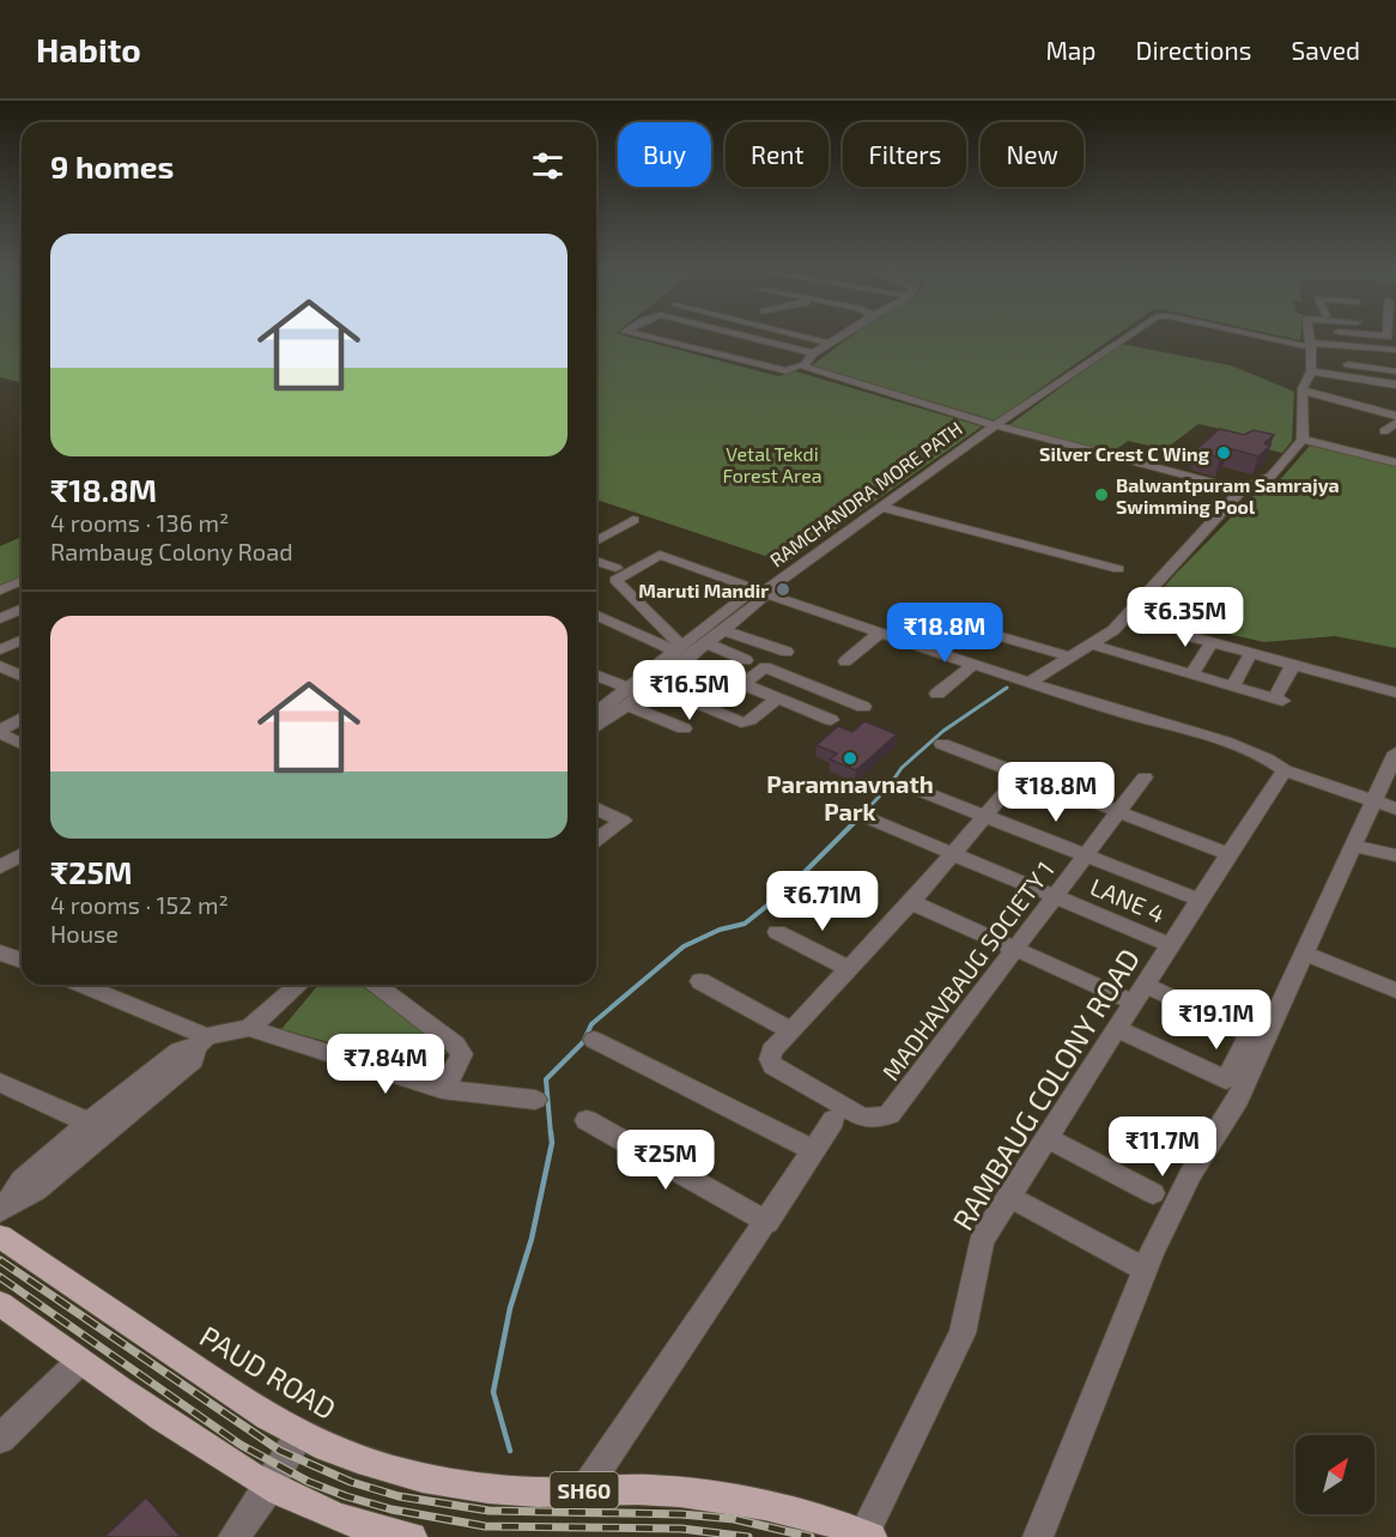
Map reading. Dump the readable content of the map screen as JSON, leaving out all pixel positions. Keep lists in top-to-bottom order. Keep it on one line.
{"streets":{"main road":["PAUD ROAD","SH60"],"street":["RAMCHANDRA MORE PATH","LANE 4","MADHAVBAUG SOCIETY 1","RAMBAUG COLONY ROAD"]},"crossings":[["LANE 4","MADHAVBAUG SOCIETY 1"],["LANE 4","RAMBAUG COLONY ROAD"],["RAMBAUG COLONY ROAD","PAUD ROAD"]],"parks":["Vetal Tekdi Forest Area"],"places":["Silver Crest C Wing","Balwantpuram Samrajya Swimming Pool","Maruti Mandir","Paramnavnath Park"],"north":"top right","page":{"header":"Habito","nav":["Map","Directions","Saved"],"chip":["Buy","Rent","Filters","New"],"heading":"9 homes","list":[{"name":"₹18.8M","note":"4 rooms · 136 m² · Rambaug Colony Road"},{"name":"₹25M","note":"4 rooms · 152 m² · House"}],"price":["₹6.35M","₹18.8M","₹16.5M","₹18.8M","₹6.71M","₹19.1M","₹7.84M","₹11.7M","₹25M"]}}
